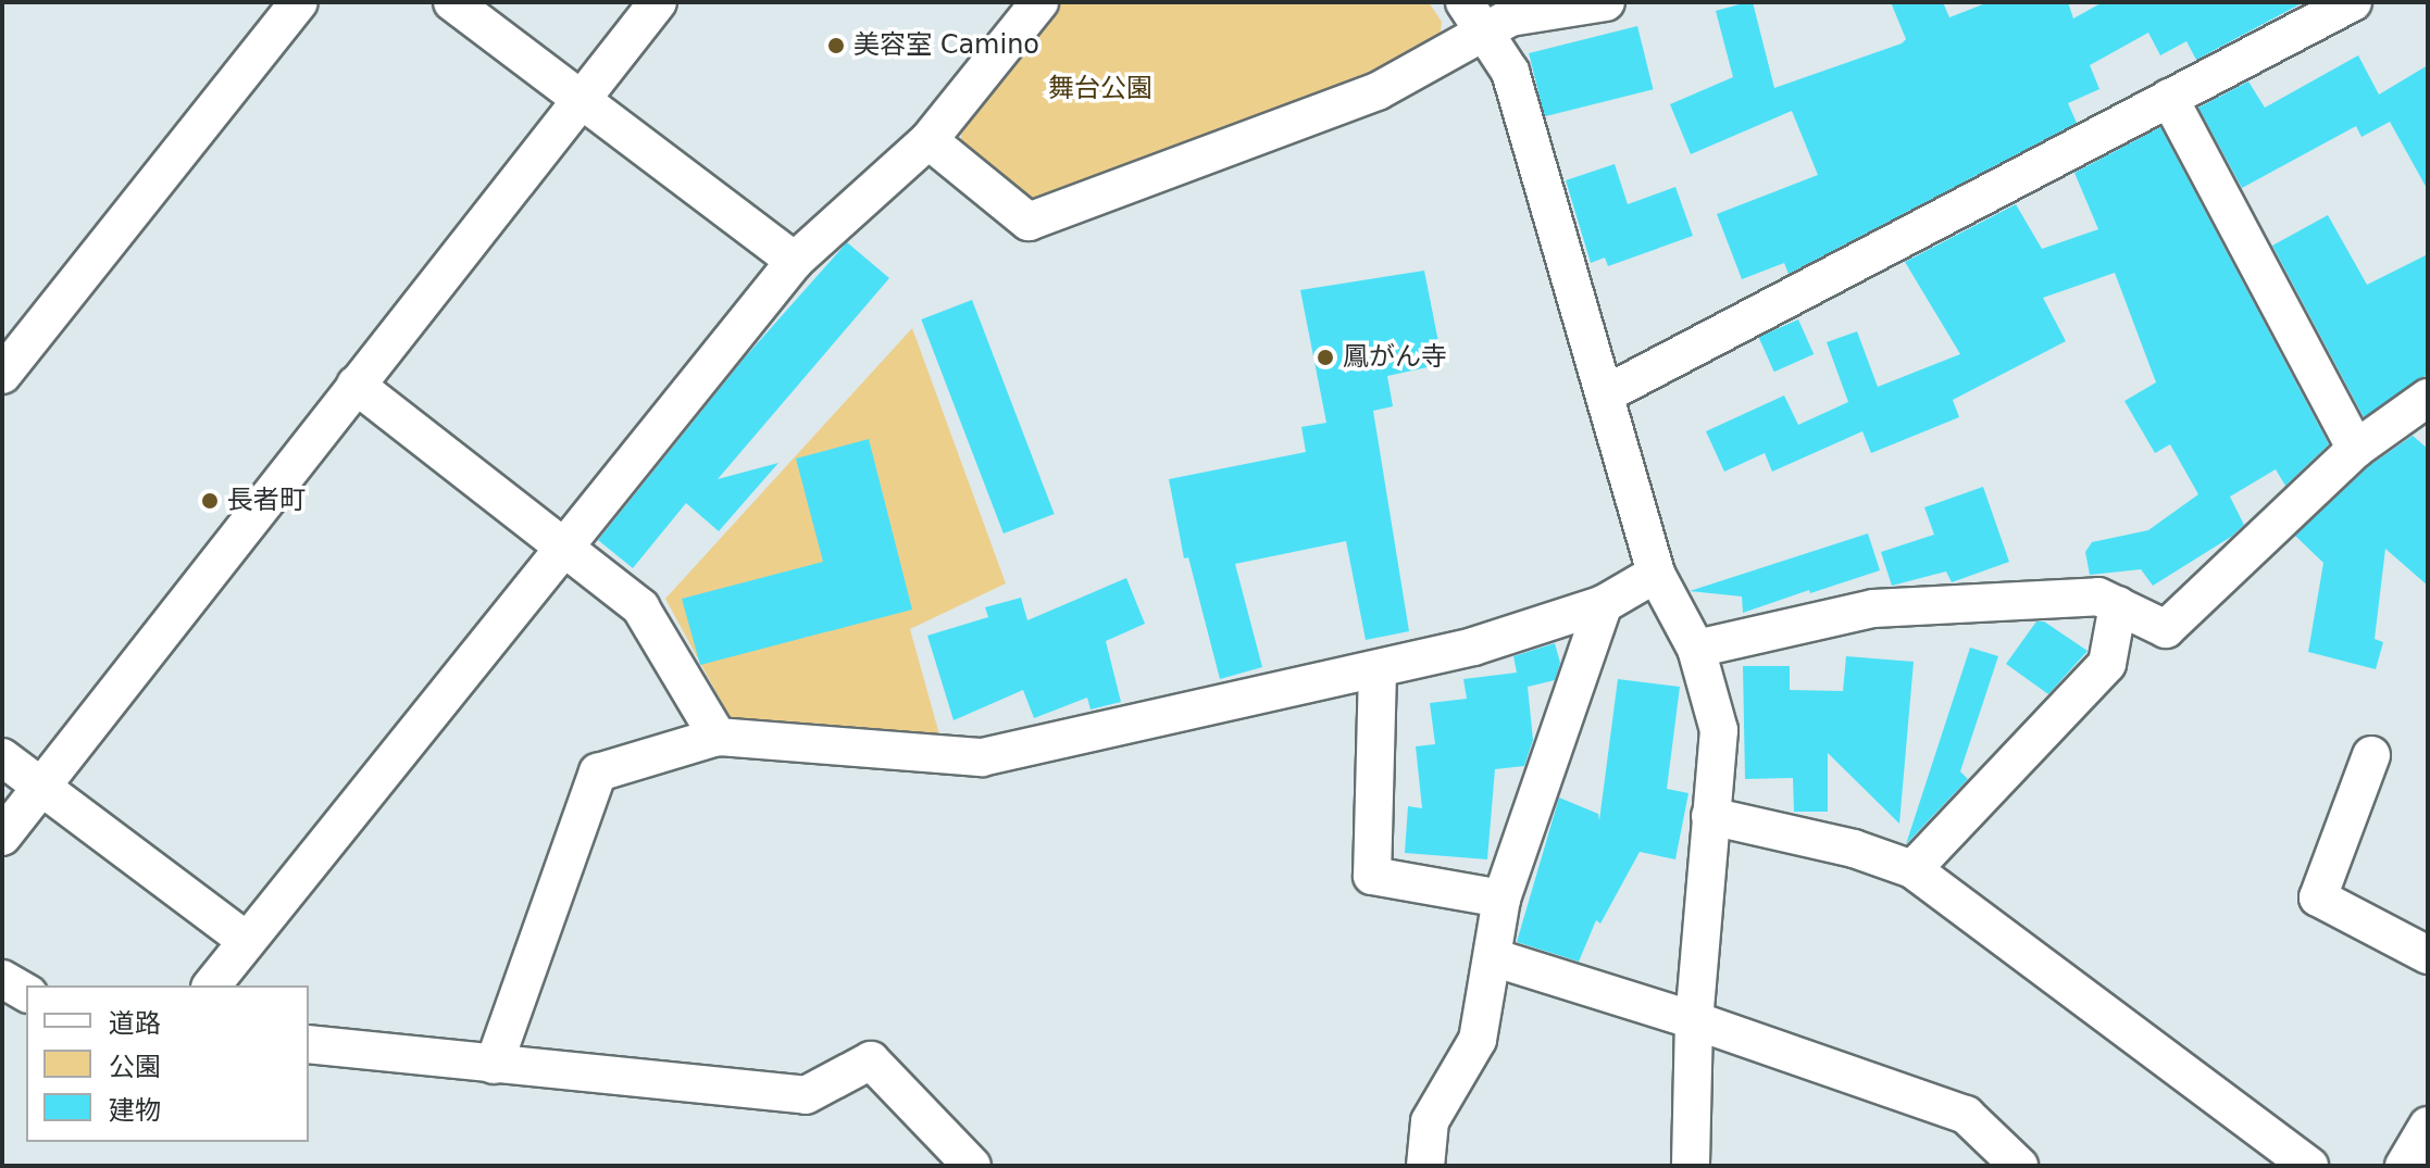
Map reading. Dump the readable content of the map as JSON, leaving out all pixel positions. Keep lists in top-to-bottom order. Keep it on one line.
{"parks":["舞台公園"],"places":["美容室 Camino","鳳がん寺","長者町"],"legend":["道路","公園","建物"]}
